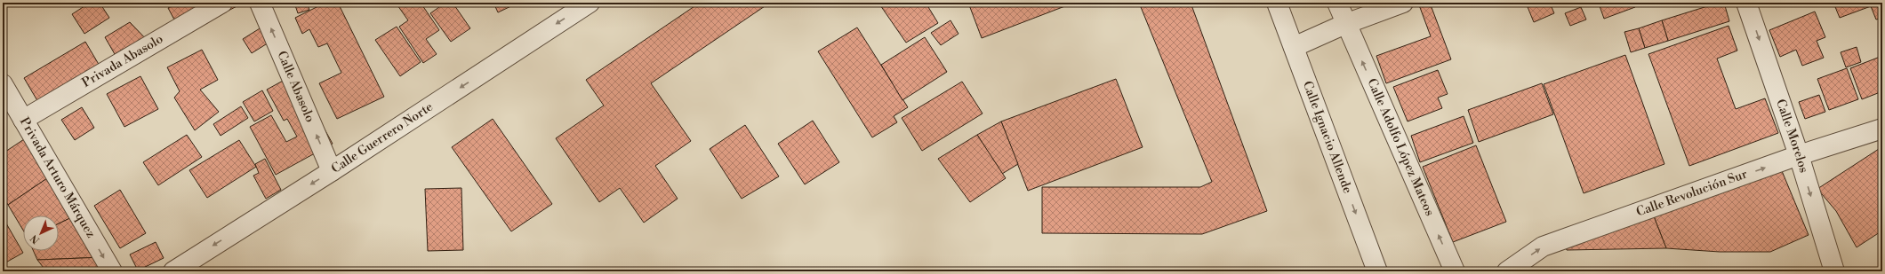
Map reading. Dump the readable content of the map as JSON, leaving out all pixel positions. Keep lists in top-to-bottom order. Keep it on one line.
{"streets":{"street":["Privada Abasolo","Calle Abasolo","Calle Ignacio Allende","Calle Morelos","Calle Guerrero Norte","Calle Adolfo López Mateos","Privada Arturo Márquez","Calle Revolución Sur"]},"crossings":[["Privada Abasolo","Privada Arturo Márquez"],["Calle Abasolo","Calle Guerrero Norte"],["Calle Morelos","Calle Revolución Sur"]],"one_way":["Calle Abasolo","Calle Ignacio Allende","Calle Morelos","Calle Guerrero Norte","Calle Adolfo López Mateos","Privada Arturo Márquez","Calle Revolución Sur"],"north":"bottom left"}
